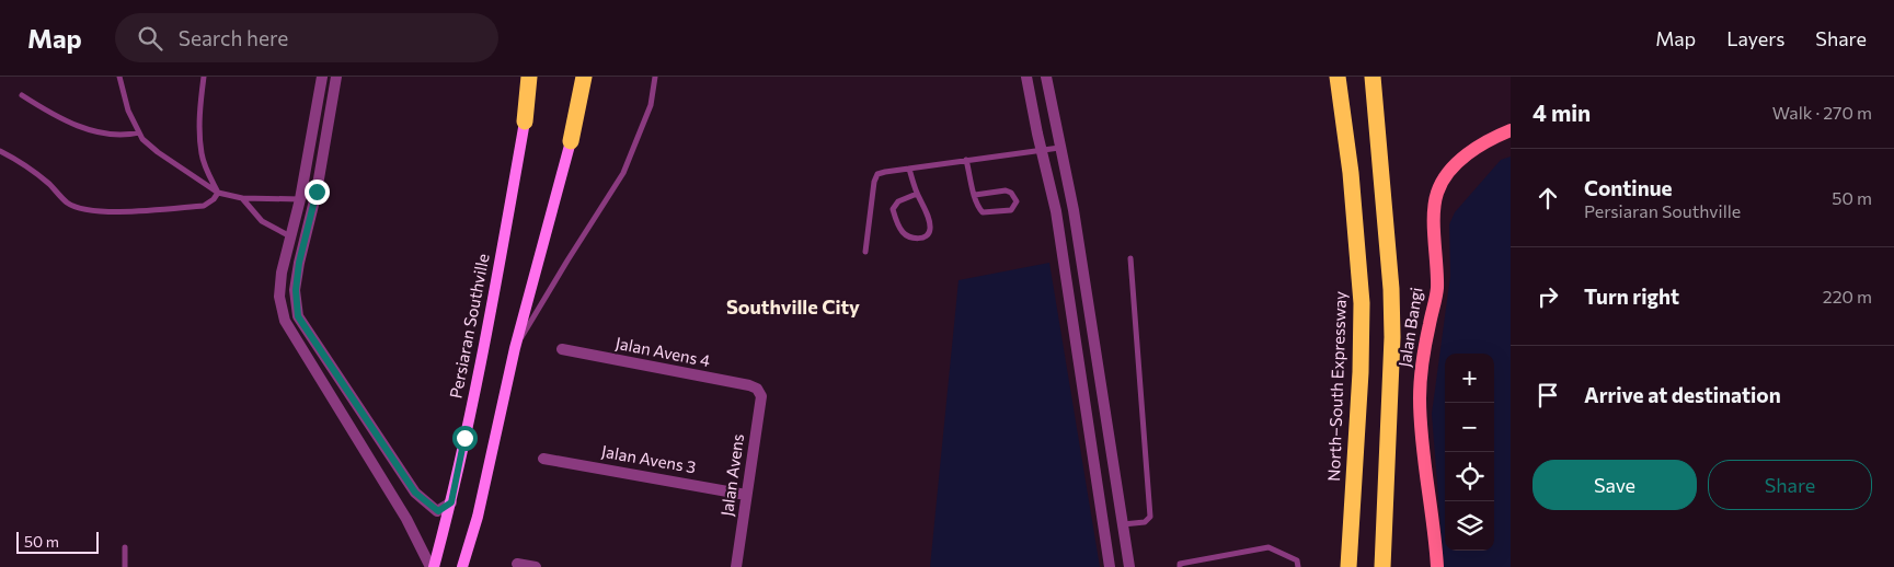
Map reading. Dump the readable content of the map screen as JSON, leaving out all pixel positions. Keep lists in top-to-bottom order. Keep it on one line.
{"streets":{"highway":["North–South Expressway"],"main road":["Persiaran Southville","Jalan Bangi"],"street":["Jalan Avens 4","Jalan Avens 3","Jalan Avens"]},"crossings":[["Jalan Avens 4","Jalan Avens"],["Jalan Avens 3","Jalan Avens"]],"districts":["Southville City"],"scale_bar":"50 m","page":{"header":"Map","search":"Search here","nav":["Map","Layers","Share"],"heading":["4 min","Walk · 270 m"],"list":[["Continue","Persiaran Southville","50 m"],["Turn right","220 m"],"Arrive at destination"],"map_buttons":["+","−"],"buttons":["Save","Share"],"scale":"50 m"}}
